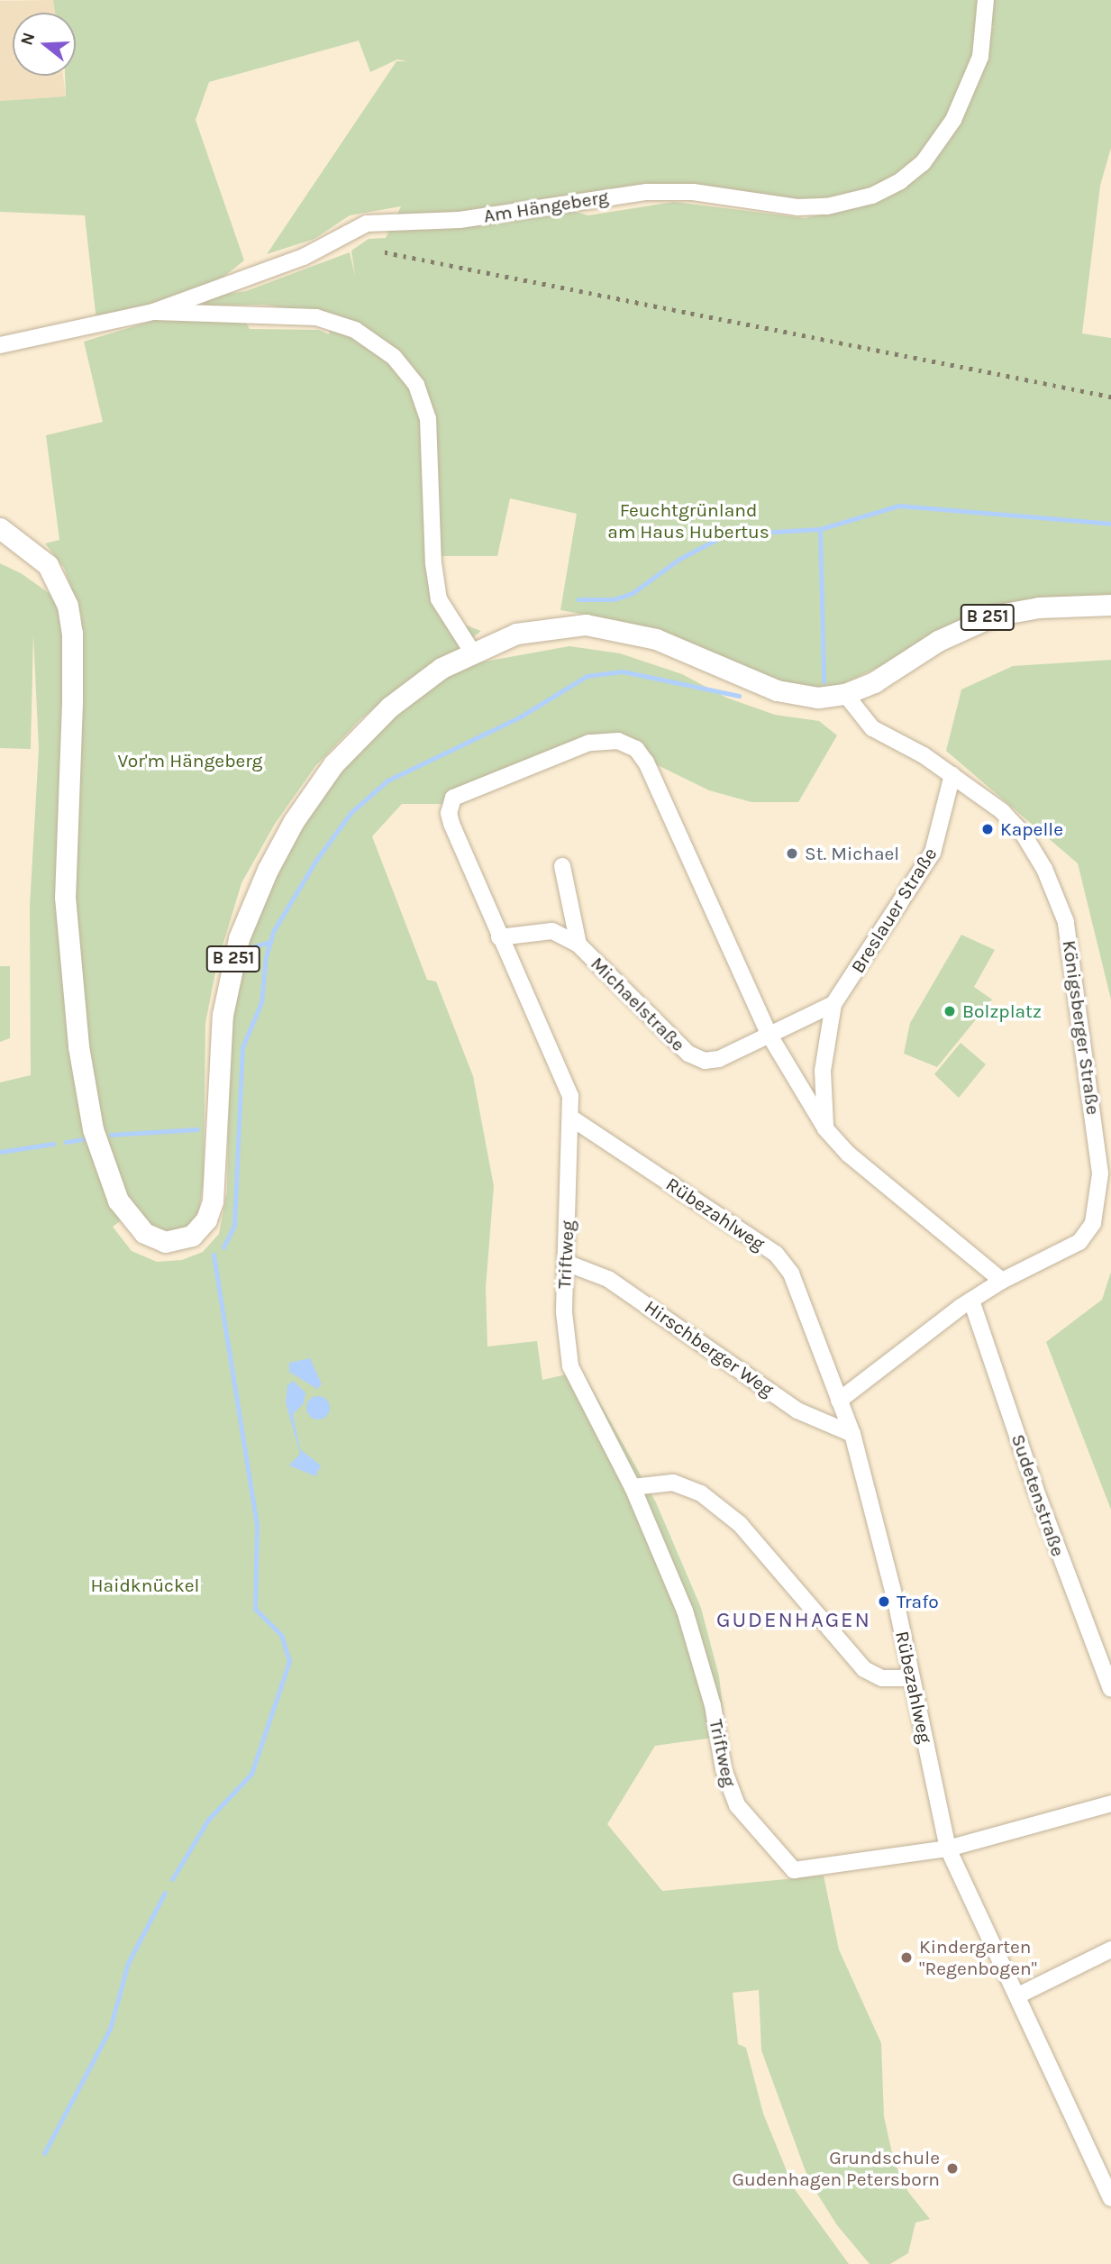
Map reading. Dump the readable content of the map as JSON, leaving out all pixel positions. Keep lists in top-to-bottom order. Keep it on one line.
{"streets":{"main road":["B 251"],"street":["Am Hängeberg","Breslauer Straße","Michaelstraße","Königsberger Straße","Rübezahlweg","Triftweg","Hirschberger Weg","Sudetenstraße"]},"crossings":[["B 251","Königsberger Straße"],["Breslauer Straße","Königsberger Straße"],["Michaelstraße","Triftweg"],["Königsberger Straße","Rübezahlweg"],["Königsberger Straße","Sudetenstraße"],["Rübezahlweg","Triftweg"],["Rübezahlweg","Hirschberger Weg"],["Triftweg","Hirschberger Weg"]],"districts":["GUDENHAGEN"],"parks":["Feuchtgrünland am Haus Hubertus","Vor'm Hängeberg","Haidknückel"],"places":["Kapelle","St. Michael","Bolzplatz","Trafo","Kindergarten \"Regenbogen\"","Grundschule Gudenhagen Petersborn"],"north":"left"}
